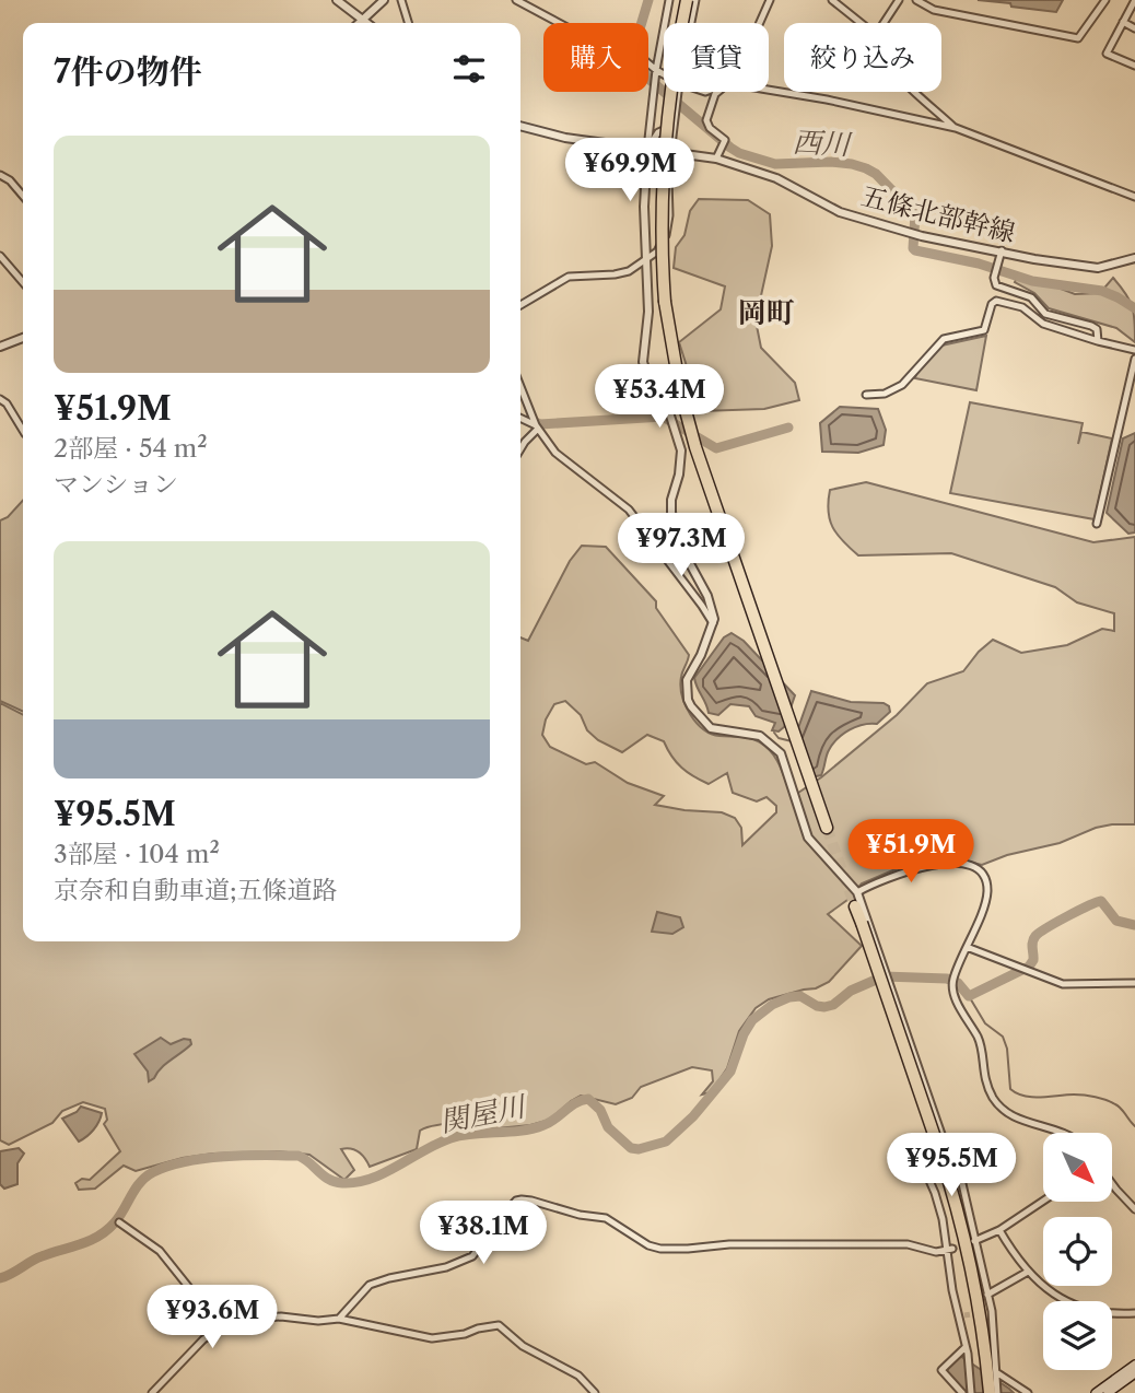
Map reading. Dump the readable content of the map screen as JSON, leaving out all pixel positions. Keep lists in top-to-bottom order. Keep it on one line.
{"streets":{"street":["五條北部幹線"]},"districts":["岡町"],"water":["西川","関屋川"],"north":"bottom right","page":{"chip":["購入","賃貸","絞り込み"],"heading":"7件の物件","list":[{"name":"¥51.9M","note":"2部屋 · 54 m² · マンション"},{"name":"¥95.5M","note":"3部屋 · 104 m² · 京奈和自動車道;五條道路"}],"price":["¥69.9M","¥53.4M","¥97.3M","¥51.9M","¥95.5M","¥38.1M","¥93.6M"]}}
